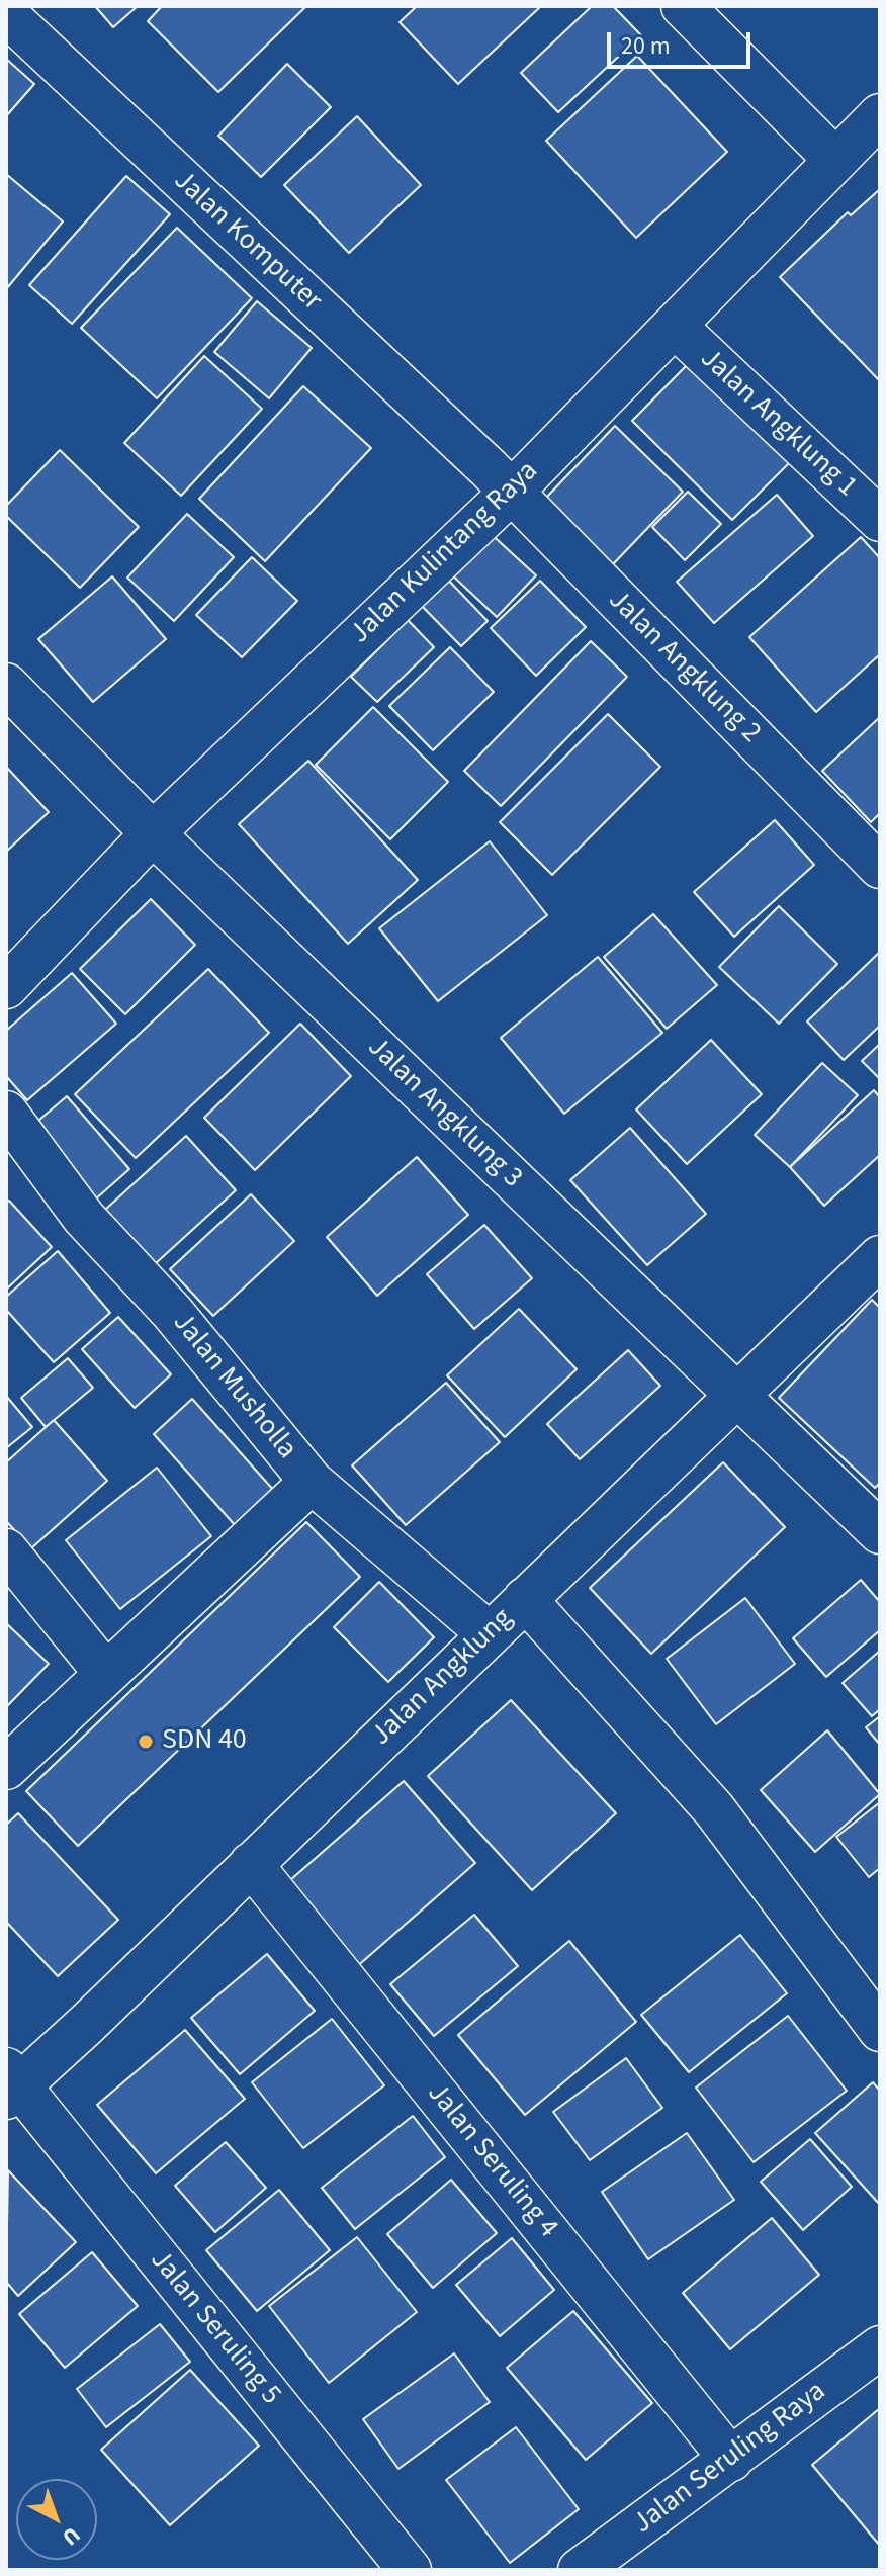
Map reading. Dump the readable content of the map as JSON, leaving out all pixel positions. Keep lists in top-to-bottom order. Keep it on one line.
{"streets":{"street":["Jalan Komputer","Jalan Angklung 1","Jalan Kulintang Raya","Jalan Angklung 2","Jalan Angklung 3","Jalan Musholla","Jalan Angklung","Jalan Seruling 4","Jalan Seruling 5","Jalan Seruling Raya"]},"crossings":[["Jalan Komputer","Jalan Kulintang Raya"],["Jalan Komputer","Jalan Angklung 2"],["Jalan Angklung 1","Jalan Kulintang Raya"],["Jalan Kulintang Raya","Jalan Angklung 2"],["Jalan Kulintang Raya","Jalan Angklung 3"],["Jalan Angklung 3","Jalan Angklung"],["Jalan Musholla","Jalan Angklung"],["Jalan Angklung","Jalan Seruling 4"],["Jalan Angklung","Jalan Seruling 5"],["Jalan Seruling 4","Jalan Seruling Raya"]],"places":["SDN 40"],"scale_bar":"20 m","north":"bottom right"}
